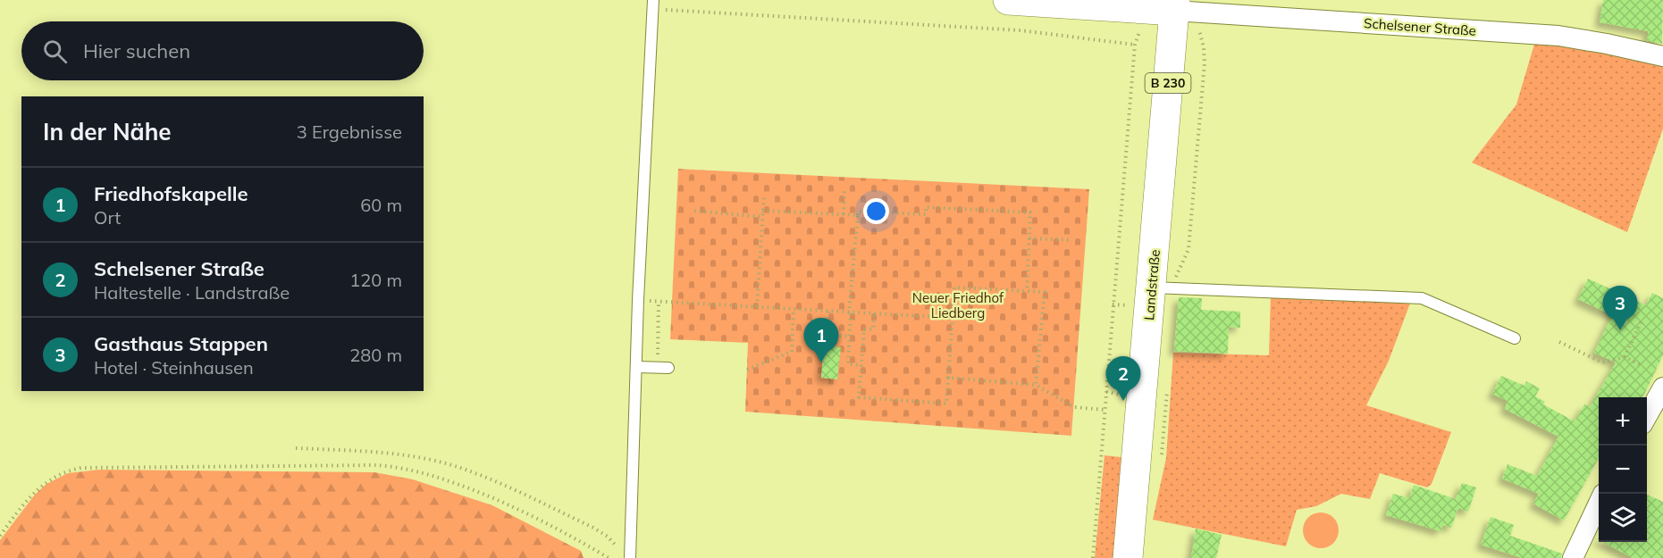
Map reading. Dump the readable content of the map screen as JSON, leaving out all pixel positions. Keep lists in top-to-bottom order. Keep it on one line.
{"streets":{"main road":["B 230","Landstraße"],"street":["Schelsener Straße"]},"crossings":[["Schelsener Straße","Landstraße"]],"parks":["Neuer Friedhof Liedberg"],"page":{"search":"Hier suchen","heading":["In der Nähe","3 Ergebnisse"],"list":[{"mark":"1","name":"Friedhofskapelle","note":"Ort","value":"60 m"},{"mark":"2","name":"Schelsener Straße","note":"Haltestelle · Landstraße","value":"120 m"},{"mark":"3","name":"Gasthaus Stappen","note":"Hotel · Steinhausen","value":"280 m"}],"pins":["3","1","2"],"map_buttons":["+","−"]}}
